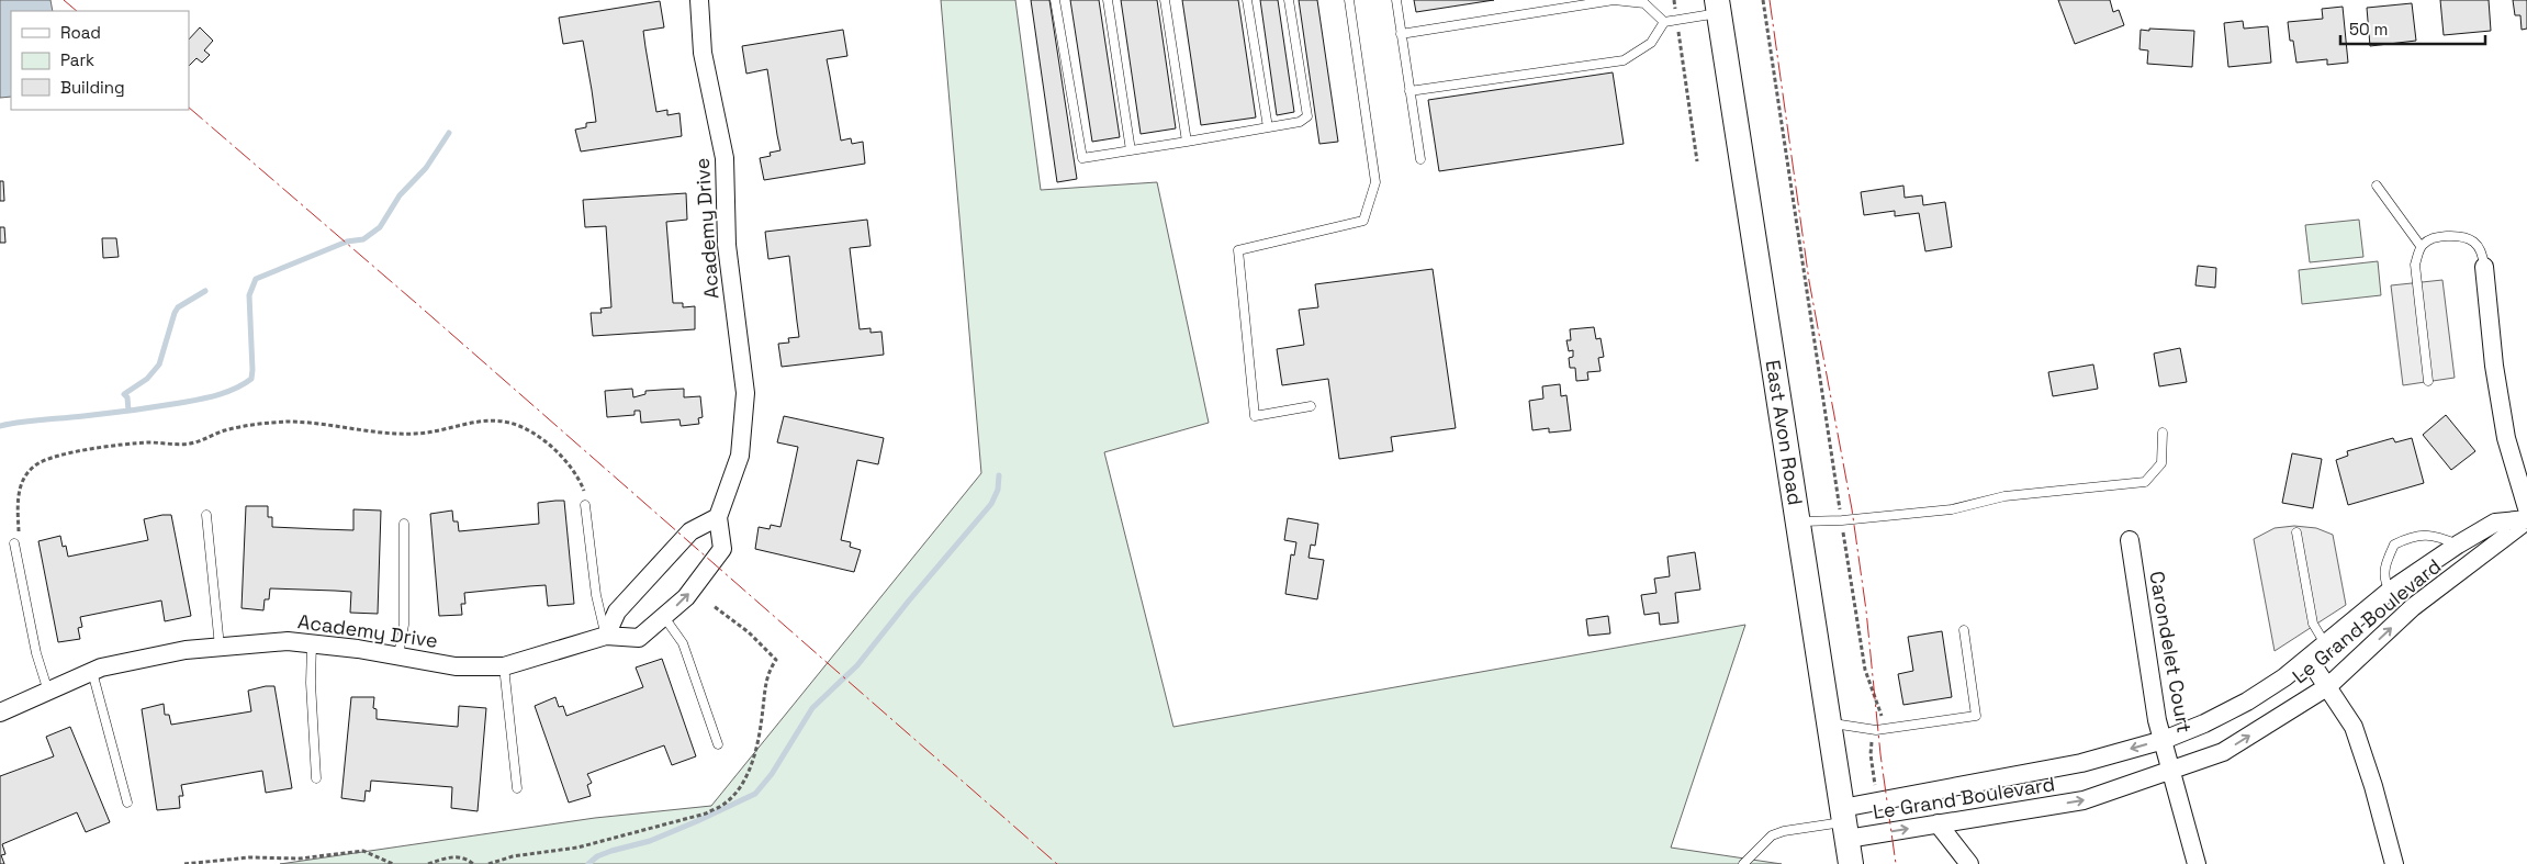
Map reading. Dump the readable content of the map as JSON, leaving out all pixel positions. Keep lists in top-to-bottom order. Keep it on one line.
{"streets":{"main road":["East Avon Road"],"street":["Academy Drive","Le Grand Boulevard","Carondelet Court"]},"crossings":[["East Avon Road","Le Grand Boulevard"],["Le Grand Boulevard","Carondelet Court"]],"legend":["Road","Park","Building"],"scale_bar":"50 m"}
